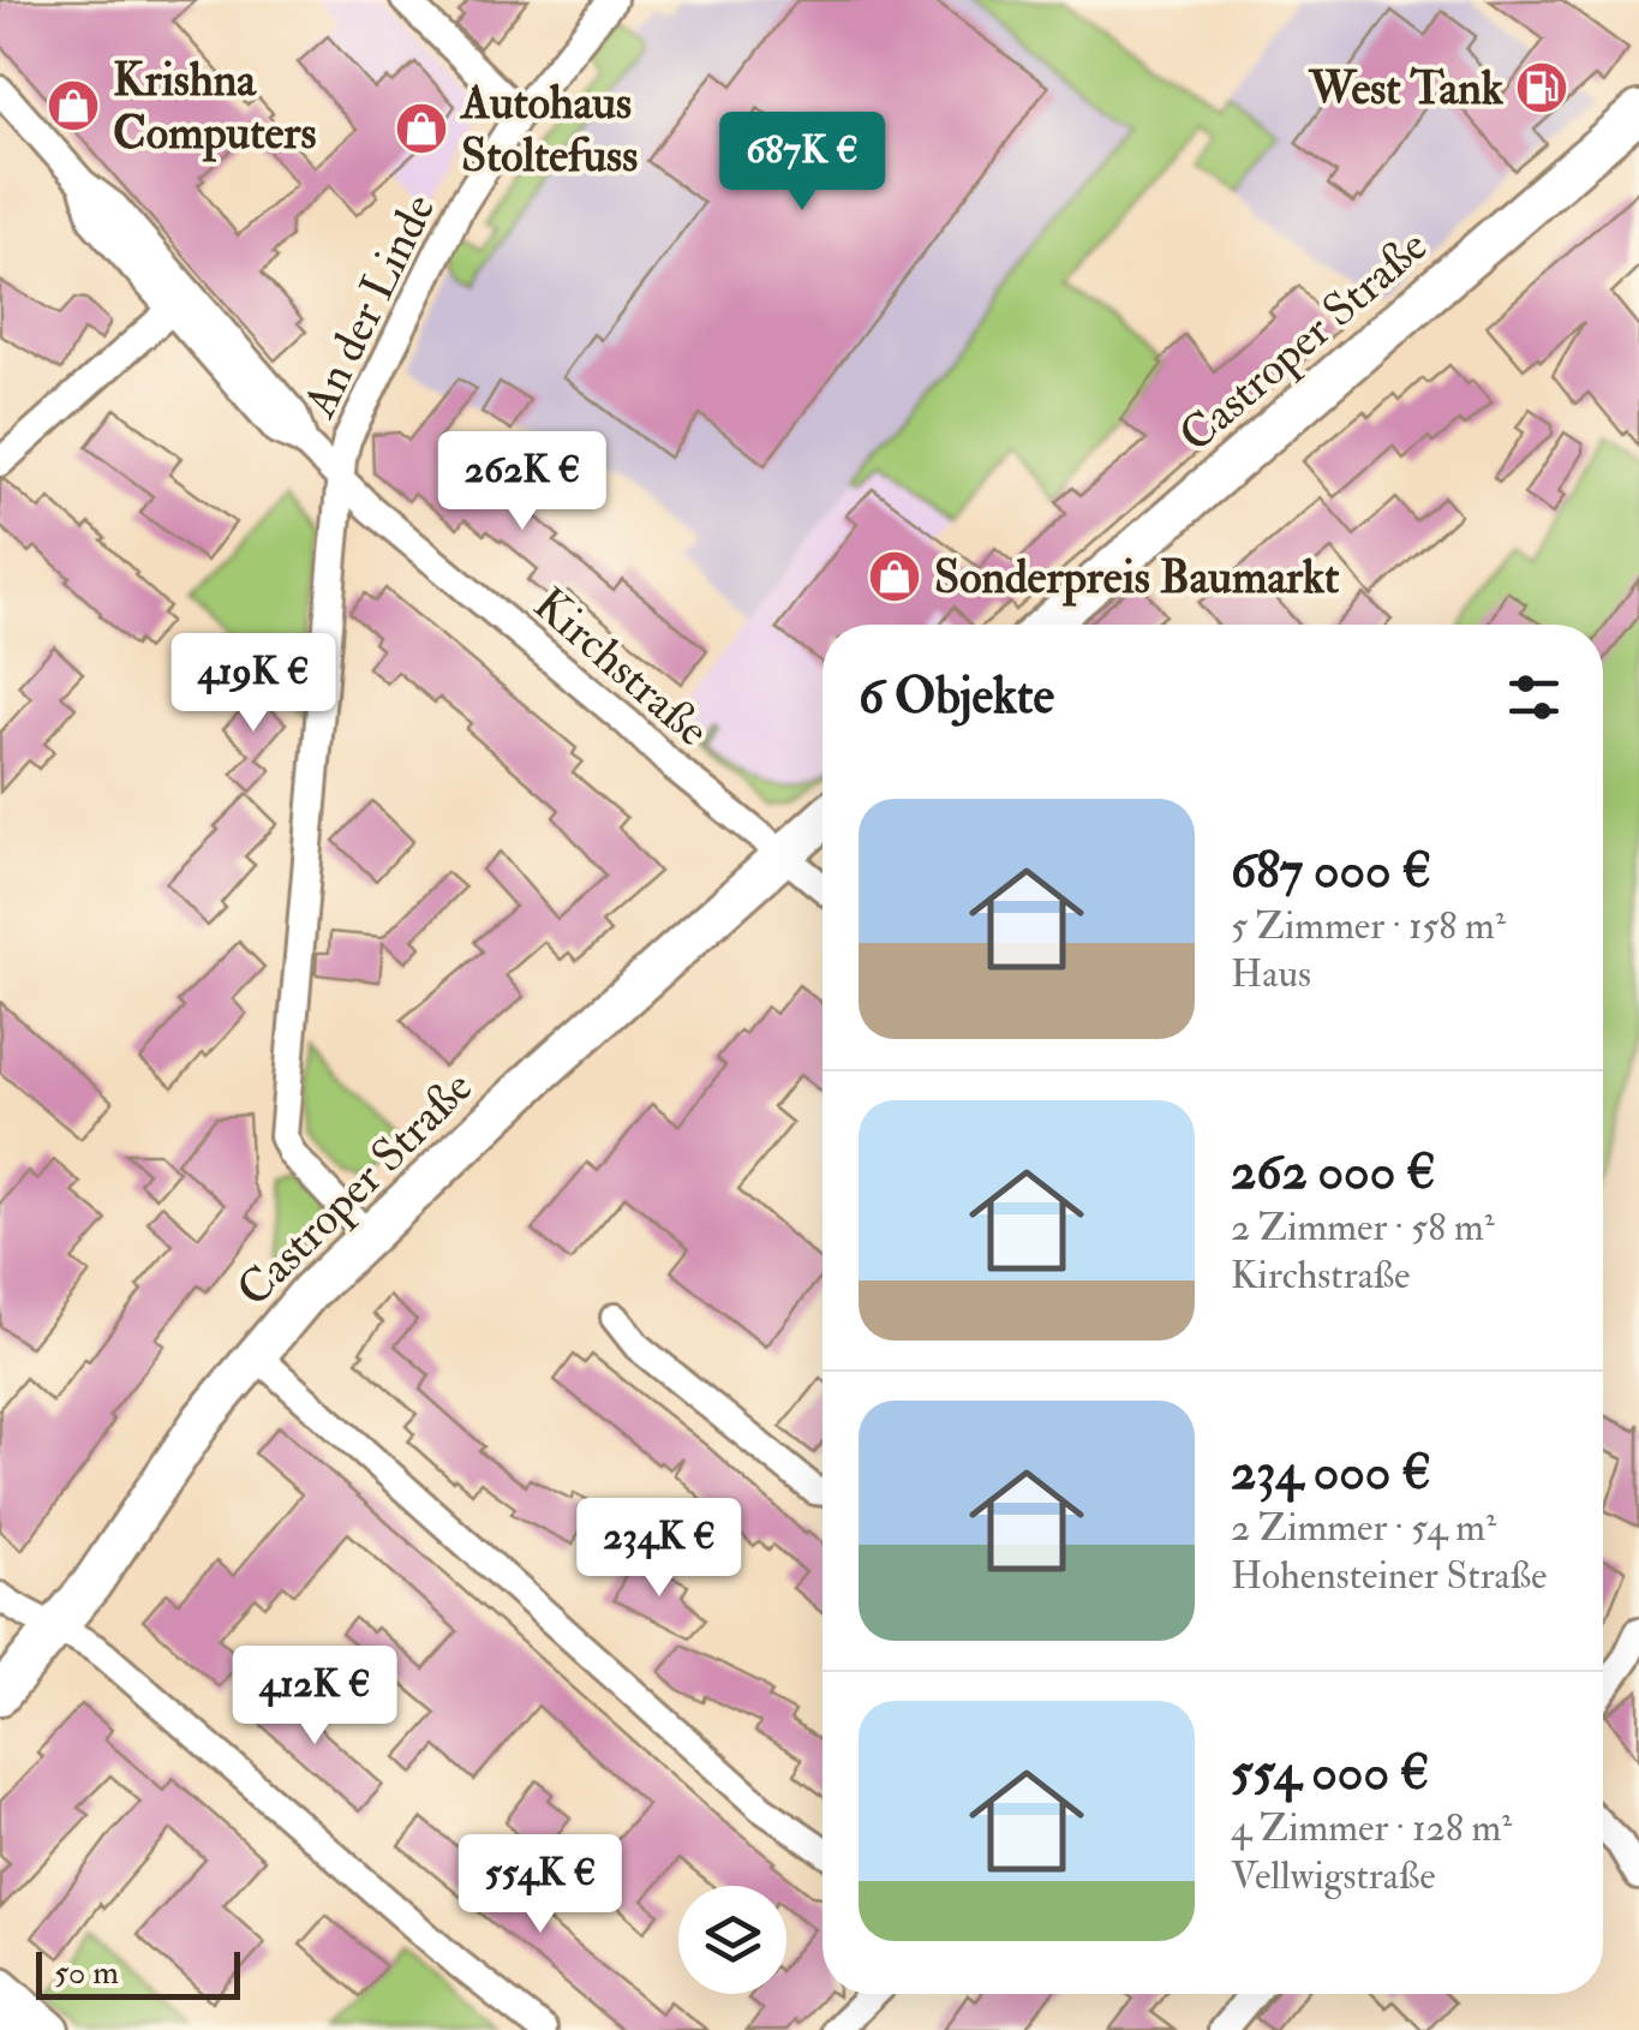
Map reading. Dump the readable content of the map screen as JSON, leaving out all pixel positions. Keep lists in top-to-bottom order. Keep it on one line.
{"streets":{"main road":["Castroper Straße"],"street":["An der Linde","Kirchstraße"]},"crossings":[["An der Linde","Castroper Straße"],["An der Linde","Kirchstraße"],["Castroper Straße","Kirchstraße"]],"places":{"fuel station":["West Tank"],"shop":["Krishna Computers","Autohaus Stoltefuss","Sonderpreis Baumarkt"]},"scale_bar":"50 m","page":{"price":["687K €","262K €","419K €","234K €","412K €","554K €"],"heading":"6 Objekte","list":[{"name":"687 000 €","note":"5 Zimmer · 158 m² · Haus"},{"name":"262 000 €","note":"2 Zimmer · 58 m² · Kirchstraße"},{"name":"234 000 €","note":"2 Zimmer · 54 m² · Hohensteiner Straße"},{"name":"554 000 €","note":"4 Zimmer · 128 m² · Vellwigstraße"}],"scale":"50 m"}}
